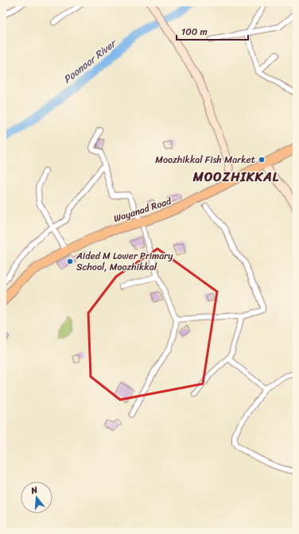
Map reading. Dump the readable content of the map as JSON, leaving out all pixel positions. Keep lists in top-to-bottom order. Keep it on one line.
{"streets":{"highway":["Wayanad Road"]},"districts":["MOOZHIKKAL"],"water":["Poonoor River"],"places":["Moozhikkal Fish Market","Aided M Lower Primary School, Moozhikkal"],"scale_bar":"100 m","north":"top"}
